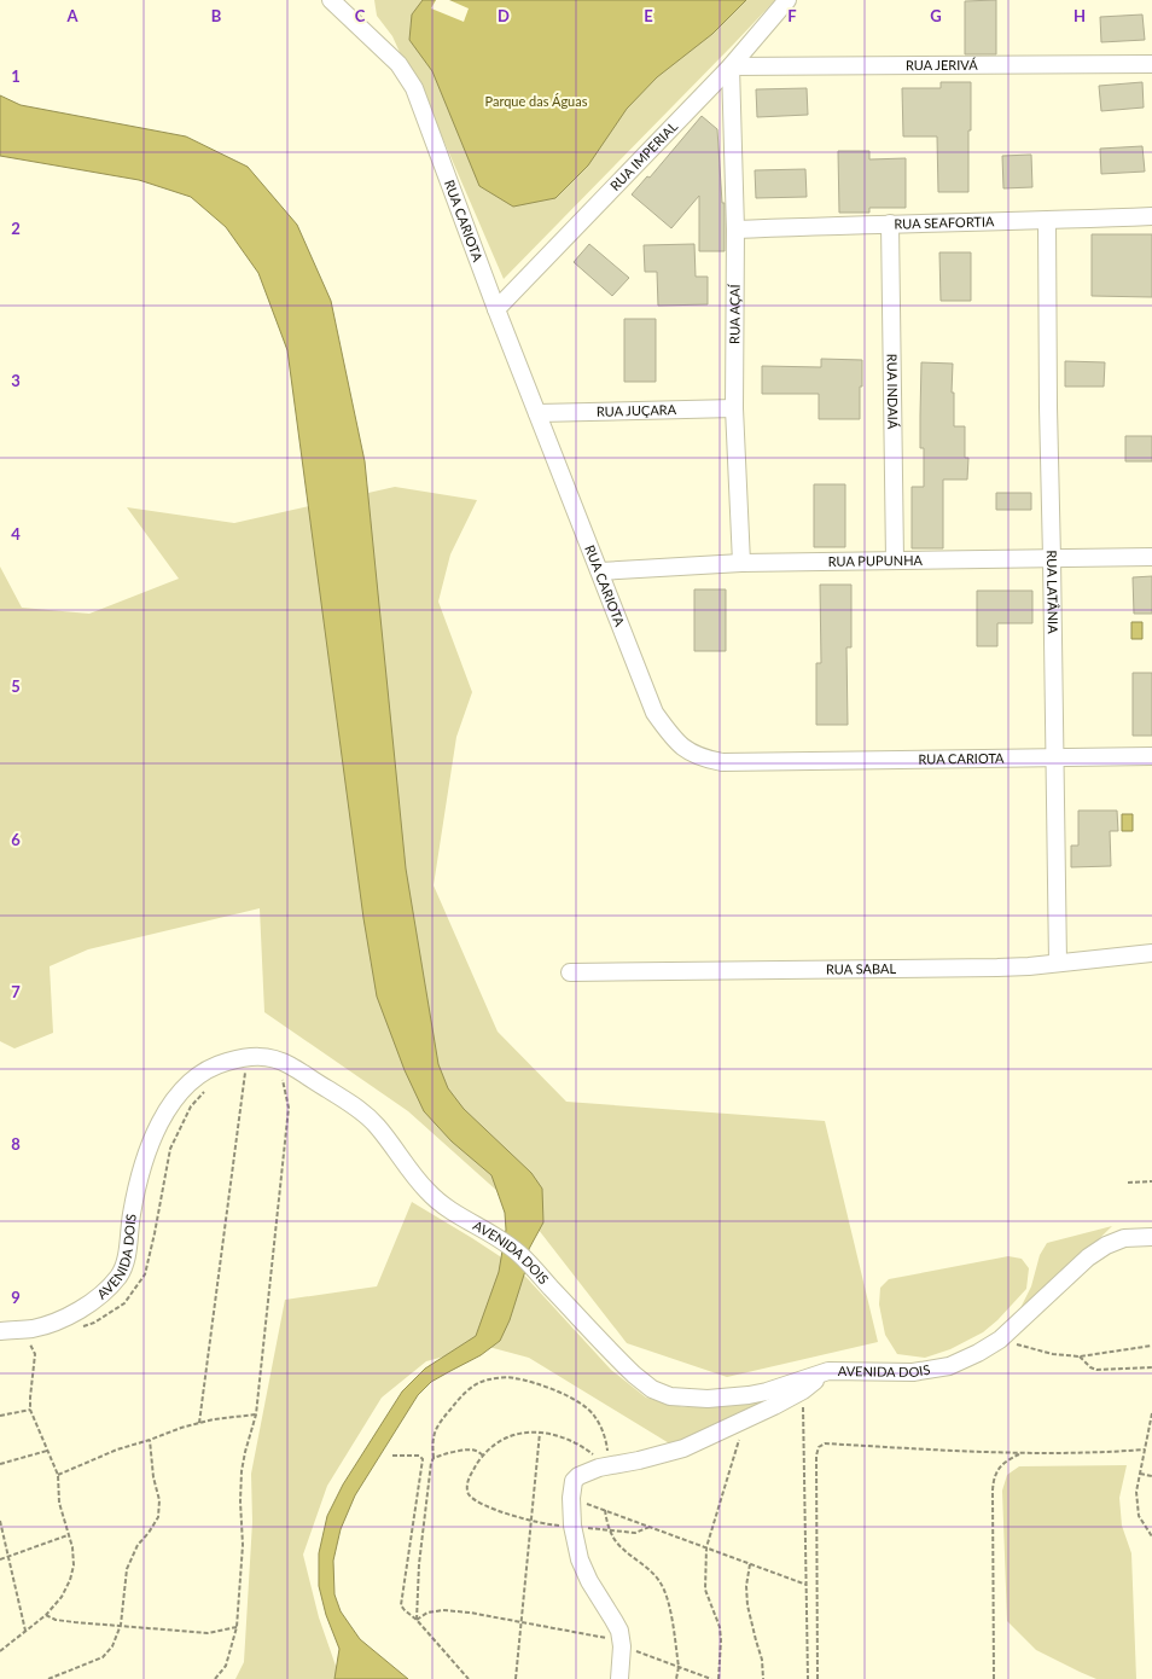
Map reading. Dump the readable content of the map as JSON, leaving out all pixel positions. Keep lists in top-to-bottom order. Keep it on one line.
{"streets":{"street":["RUA JERIVÁ","RUA IMPERIAL","RUA CARIOTA","RUA SEAFORTIA","RUA AÇAÍ","RUA INDAIÁ","RUA JUÇARA","RUA PUPUNHA","RUA LATÂNIA","RUA SABAL","AVENIDA DOIS"]},"crossings":[["RUA JERIVÁ","RUA IMPERIAL"],["RUA JERIVÁ","RUA AÇAÍ"],["RUA IMPERIAL","RUA CARIOTA"],["RUA IMPERIAL","RUA AÇAÍ"],["RUA CARIOTA","RUA JUÇARA"],["RUA CARIOTA","RUA PUPUNHA"],["RUA CARIOTA","RUA LATÂNIA"],["RUA SEAFORTIA","RUA AÇAÍ"],["RUA SEAFORTIA","RUA INDAIÁ"],["RUA SEAFORTIA","RUA LATÂNIA"],["RUA AÇAÍ","RUA JUÇARA"],["RUA AÇAÍ","RUA PUPUNHA"],["RUA INDAIÁ","RUA PUPUNHA"],["RUA PUPUNHA","RUA LATÂNIA"],["RUA LATÂNIA","RUA SABAL"]],"parks":["Parque das Águas"],"grid":{"columns":["A","B","C","D","E","F","G","H"],"rows":["1","2","3","4","5","6","7","8","9"]}}
